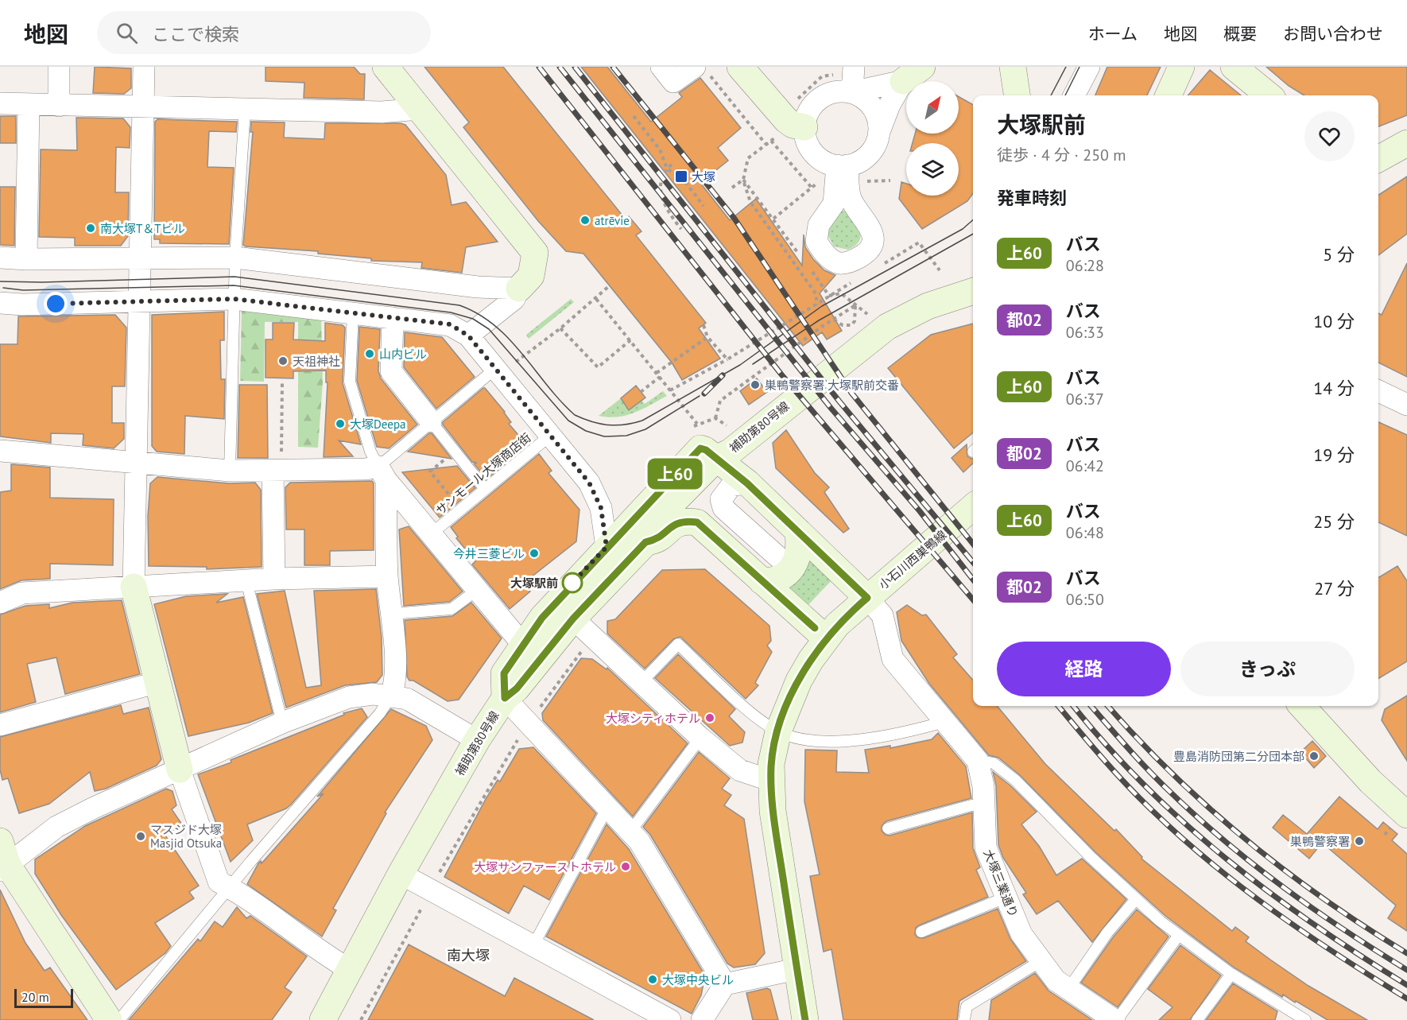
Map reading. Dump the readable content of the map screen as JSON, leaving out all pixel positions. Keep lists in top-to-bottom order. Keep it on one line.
{"streets":{"street":["補助第80号線","小石川西巣鴨線","大塚三業通り"],"lane":["サンモール大塚商店街"]},"districts":["南大塚"],"places":{"transit":["大塚"],"other":["atrēvie","南大塚T＆Tビル","山内ビル","天祖神社","巣鴨警察署 大塚駅前交番","大塚Deepa","今井三菱ビル","大塚駅前","大塚シティホテル","豊島消防団第二分団本部","マスジド大塚 Masjid Otsuka","巣鴨警察署","大塚サンファーストホテル","大塚中央ビル"]},"lines":["bus line 上60"],"scale_bar":"20 m","north":"top right","page":{"header":"地図","search":"ここで検索","nav":["ホーム","地図","概要","お問い合わせ"],"on_map":"上60","heading":[["大塚駅前","徒歩 · 4 分 · 250 m"],"発車時刻"],"list":[{"mark":"上60","name":"バス","note":"06:28","value":"5 分"},{"mark":"都02","name":"バス","note":"06:33","value":"10 分"},{"mark":"上60","name":"バス","note":"06:37","value":"14 分"},{"mark":"都02","name":"バス","note":"06:42","value":"19 分"},{"mark":"上60","name":"バス","note":"06:48","value":"25 分"},{"mark":"都02","name":"バス","note":"06:50","value":"27 分"}],"buttons":["経路","きっぷ"],"scale":"20 m"}}
